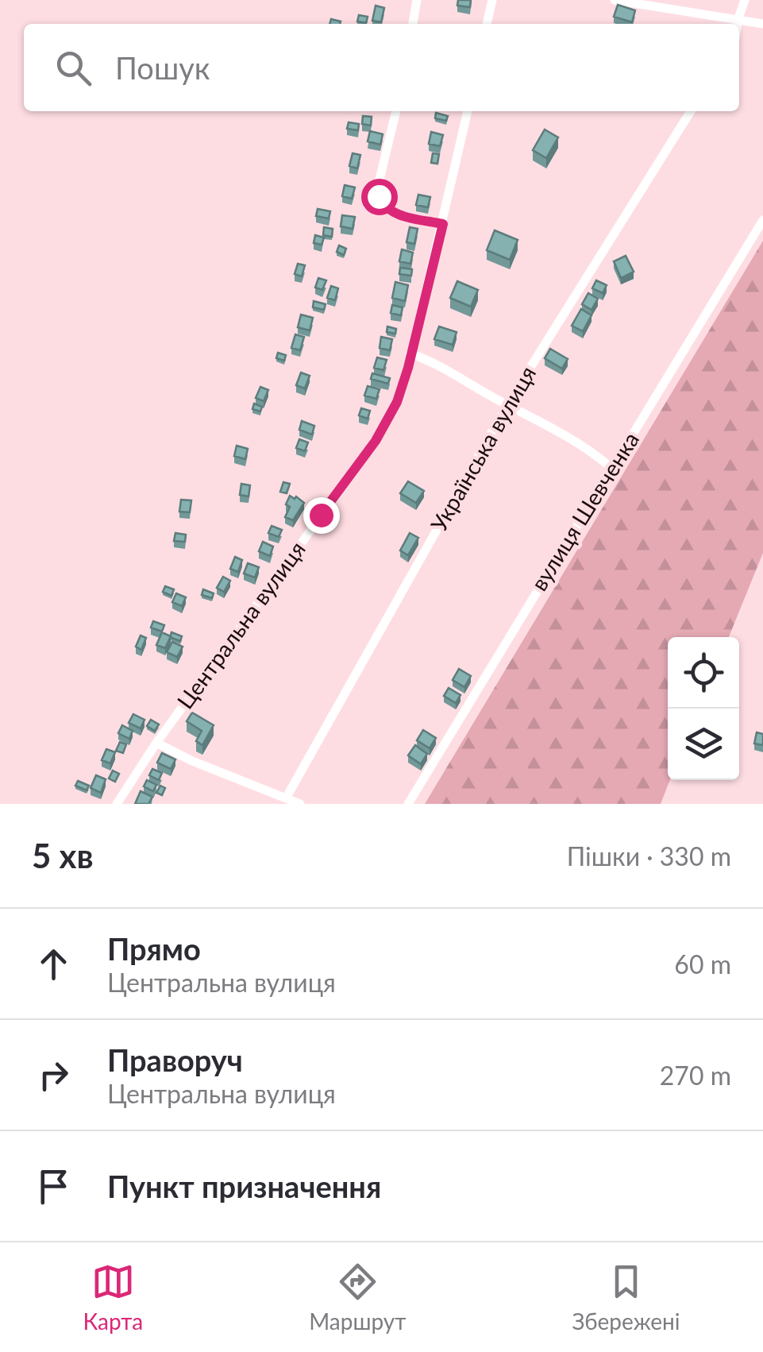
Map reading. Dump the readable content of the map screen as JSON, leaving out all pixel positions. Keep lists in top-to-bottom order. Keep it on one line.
{"streets":{"street":["Українська вулиця","вулиця Шевченка","Центральна вулиця"]},"page":{"search":"Пошук","heading":["5 хв","Пішки · 330 m"],"list":[["Прямо","Центральна вулиця","60 m"],["Праворуч","Центральна вулиця","270 m"],"Пункт призначення"],"nav":["Карта","Маршрут","Збережені"]}}
